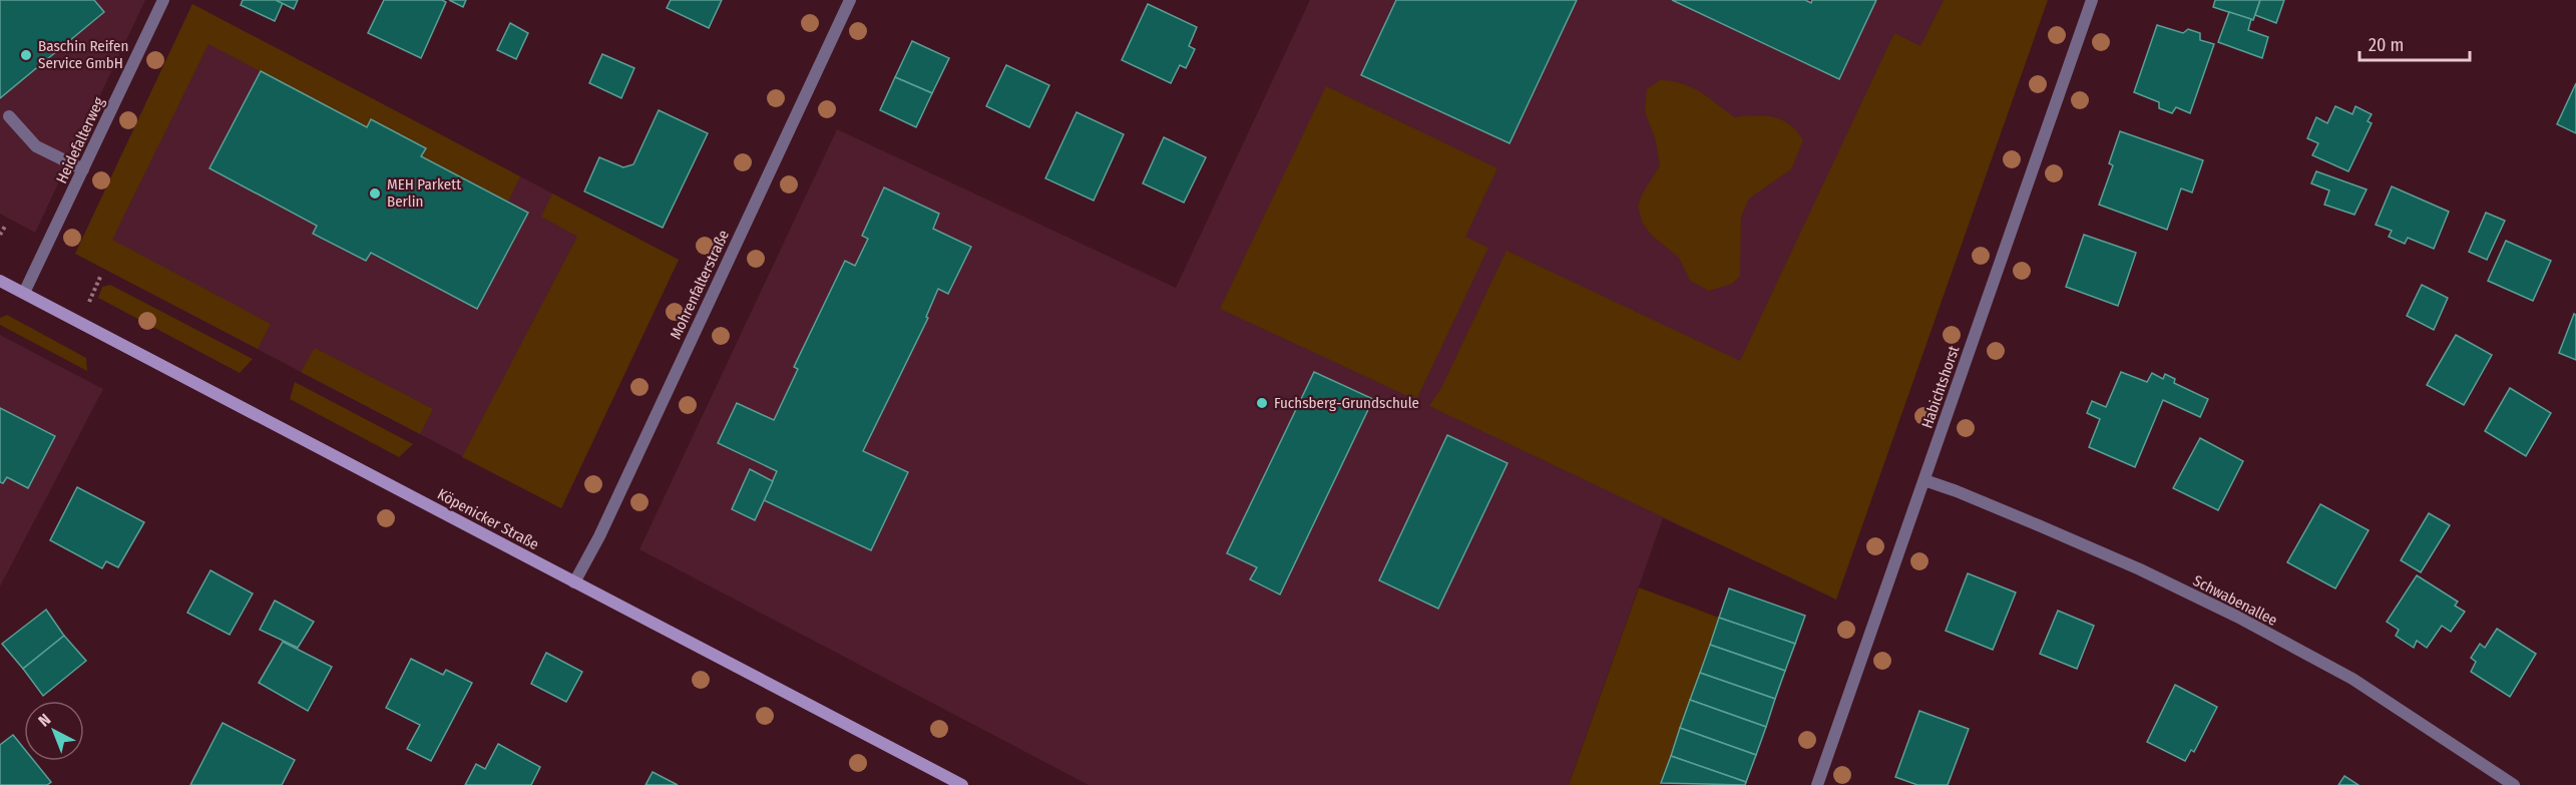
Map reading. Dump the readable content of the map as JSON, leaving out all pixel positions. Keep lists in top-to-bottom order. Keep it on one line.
{"streets":{"main road":["Köpenicker Straße"],"street":["Heidefalterweg","Mohrenfalterstraße","Habichtshorst","Schwabenallee"]},"crossings":[["Heidefalterweg","Köpenicker Straße"],["Mohrenfalterstraße","Köpenicker Straße"],["Habichtshorst","Schwabenallee"]],"places":["Baschin Reifen Service GmbH","MEH Parkett Berlin","Fuchsberg-Grundschule"],"scale_bar":"20 m","north":"top left"}
